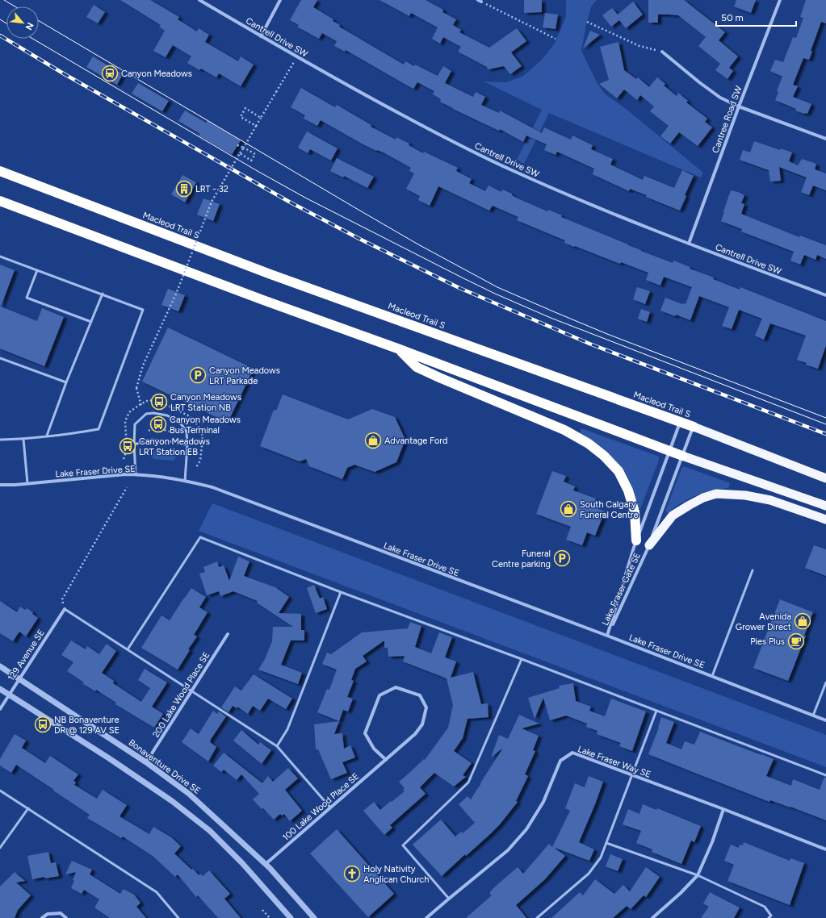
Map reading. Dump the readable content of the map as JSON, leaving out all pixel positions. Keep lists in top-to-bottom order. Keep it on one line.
{"streets":{"highway":["Macleod Trail S"],"street":["Cantrell Drive SW","Cantree Road SW","Lake Fraser Drive SE","Lake Fraser Gate SE","129 Avenue SE","200 Lake Wood Place SE","Lake Fraser Way SE","Bonaventure Drive SE","100 Lake Wood Place SE"]},"crossings":[["Cantrell Drive SW","Cantree Road SW"],["Macleod Trail S","Lake Fraser Gate SE"],["Lake Fraser Drive SE","Lake Fraser Gate SE"],["129 Avenue SE","Bonaventure Drive SE"],["200 Lake Wood Place SE","Bonaventure Drive SE"],["Bonaventure Drive SE","100 Lake Wood Place SE"]],"places":{"station":["Canyon Meadows"],"building":["LRT - 32"],"parking":["Canyon Meadows LRT Parkade","Funeral Centre parking"],"bus stop":["Canyon Meadows LRT Station NB","Canyon Meadows Bus Terminal","Canyon Meadows LRT Station EB","NB Bonaventure DR @ 129 AV SE"],"shop":["Advantage Ford","South Calgary Funeral Centre","Avenida Grower Direct"],"cafe":["Pies Plus"],"church":["Holy Nativity Anglican Church"]},"scale_bar":"50 m","north":"bottom right"}
